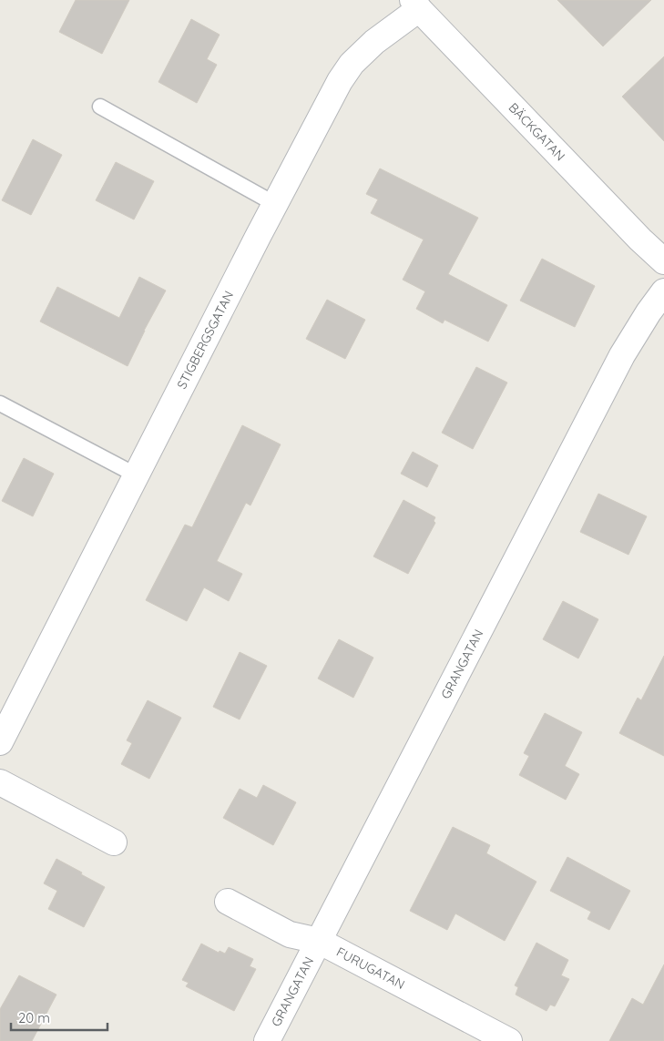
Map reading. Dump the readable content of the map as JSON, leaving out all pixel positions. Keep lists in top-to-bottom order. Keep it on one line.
{"streets":{"street":["BÄCKGATAN","STIGBERGSGATAN","GRANGATAN","FURUGATAN"]},"crossings":[["BÄCKGATAN","STIGBERGSGATAN"],["GRANGATAN","FURUGATAN"]],"scale_bar":"20 m"}
